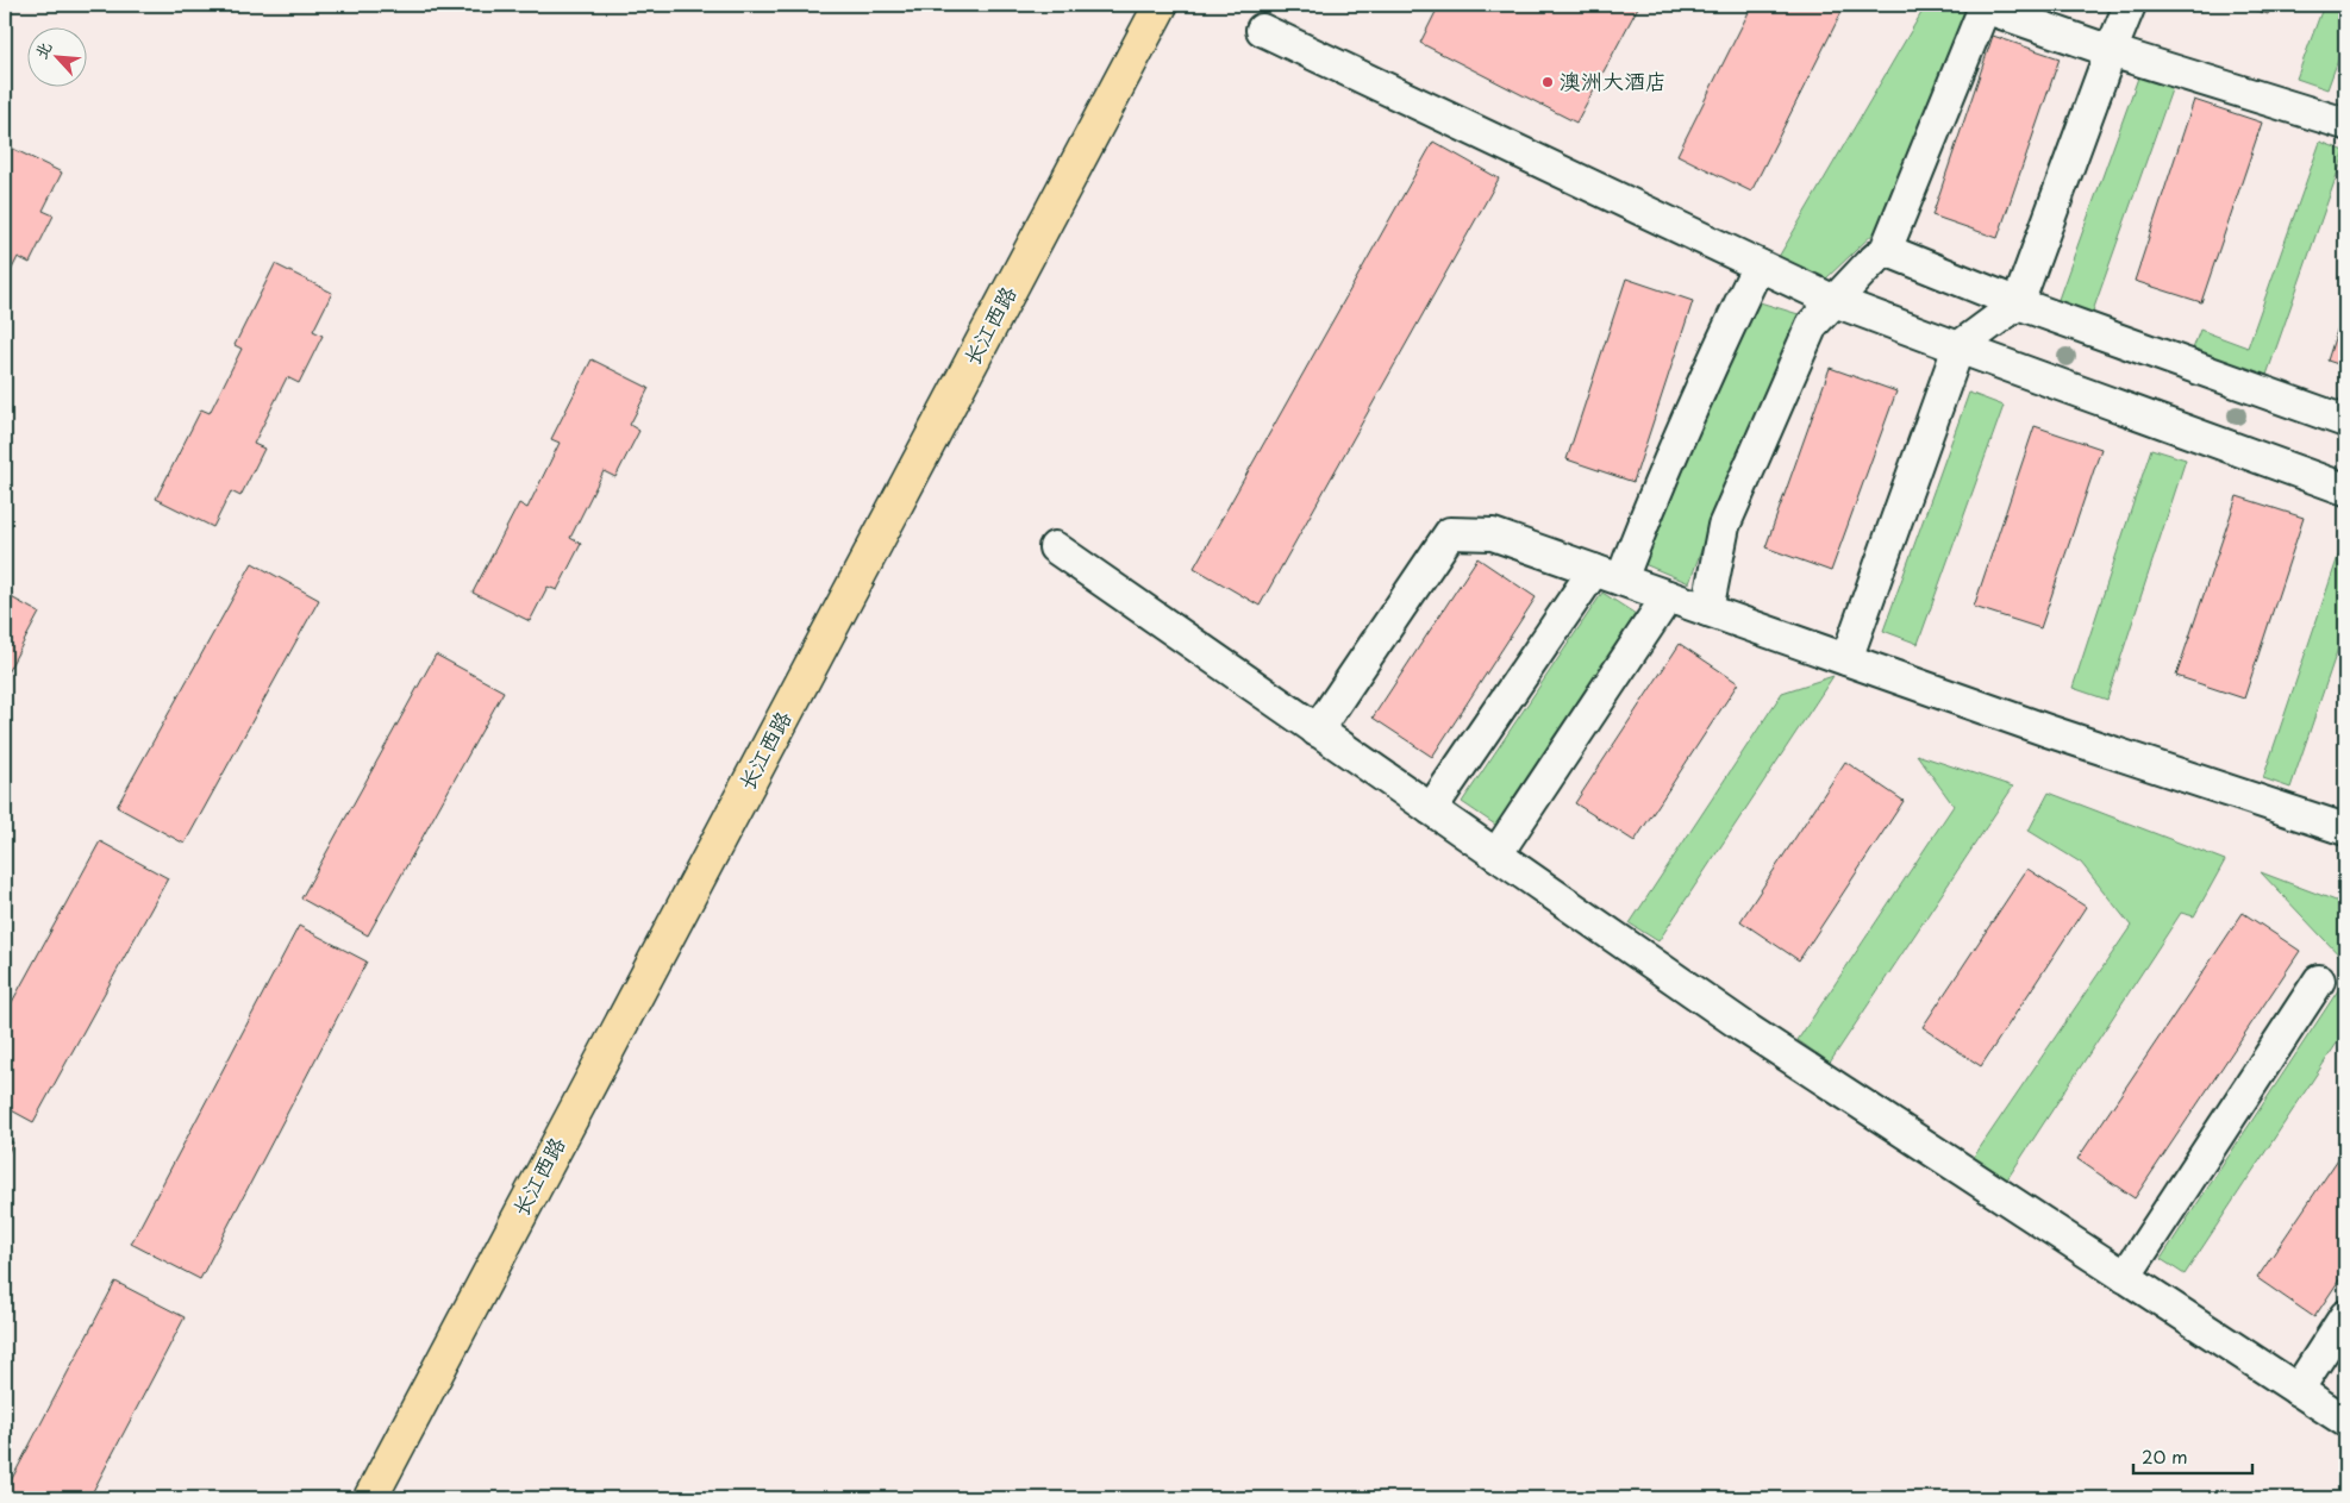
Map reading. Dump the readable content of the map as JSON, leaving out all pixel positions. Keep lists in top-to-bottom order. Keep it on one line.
{"streets":{"main road":["长江西路"]},"places":["澳洲大酒店"],"scale_bar":"20 m","north":"top left"}
